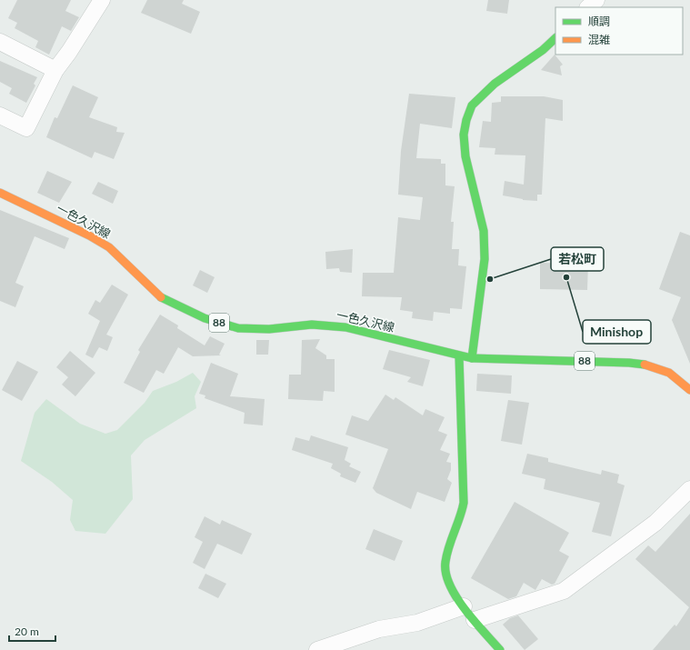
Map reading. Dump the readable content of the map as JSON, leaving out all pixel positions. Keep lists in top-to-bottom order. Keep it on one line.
{"streets":{"main road":["一色久沢線","88"]},"places":["Minishop","若松町"],"legend":["順調","混雑"],"scale_bar":"20 m"}
